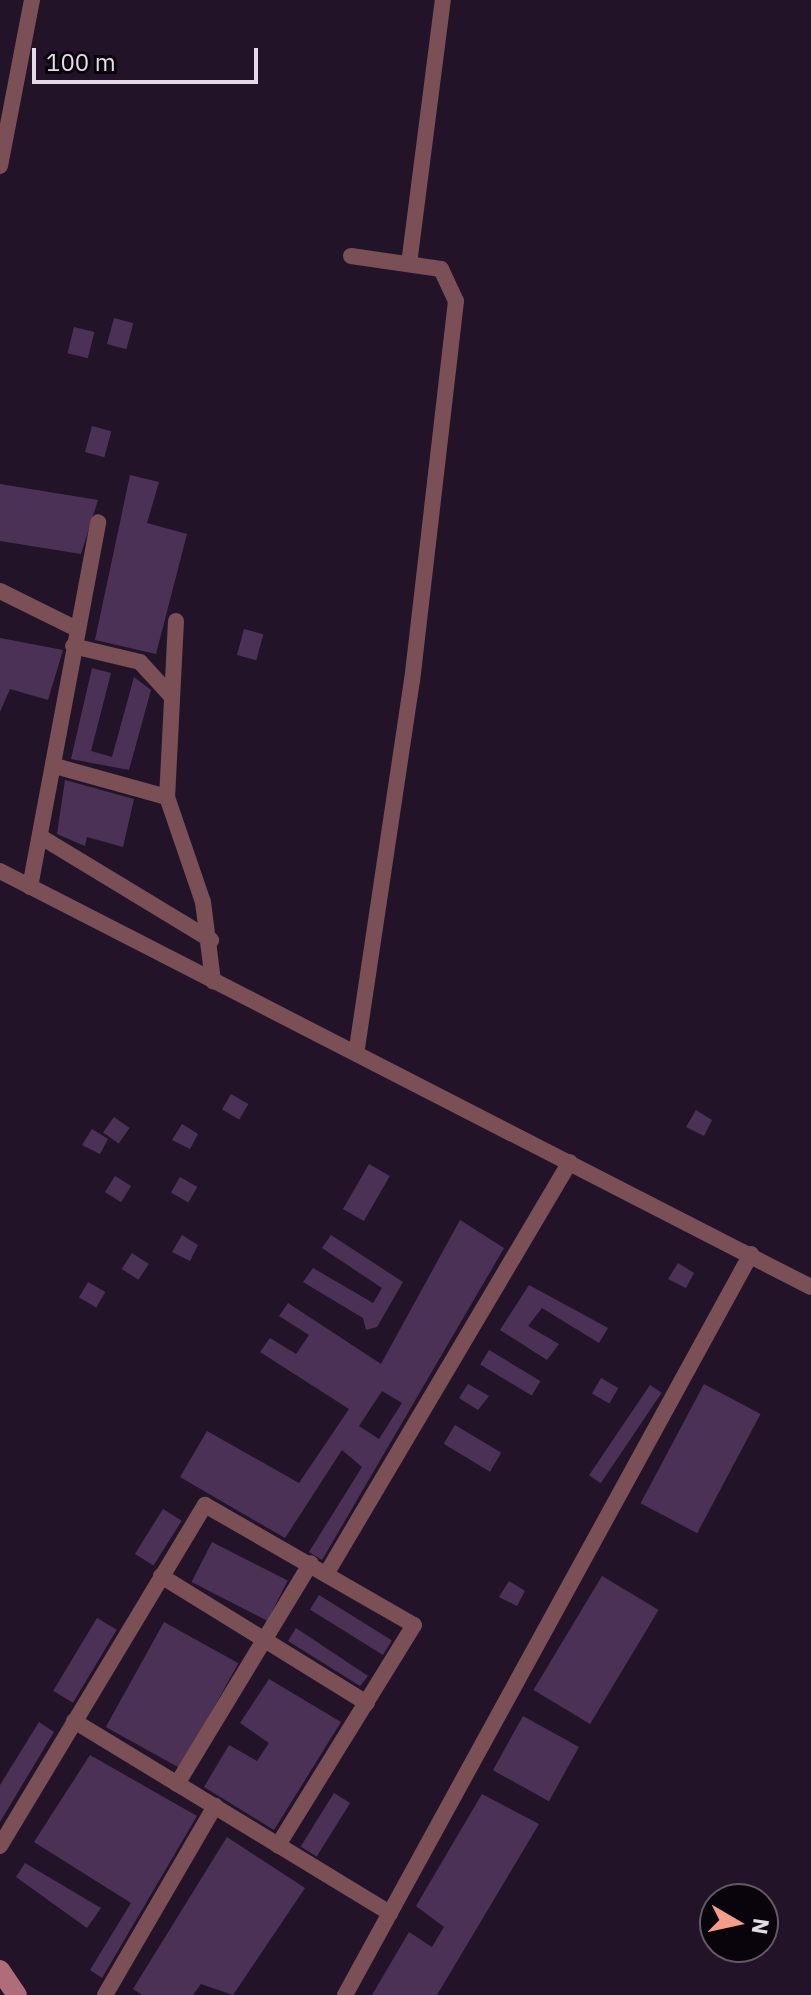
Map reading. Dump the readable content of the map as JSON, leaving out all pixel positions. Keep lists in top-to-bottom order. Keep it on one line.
{"scale_bar":"100 m","north":"right"}
